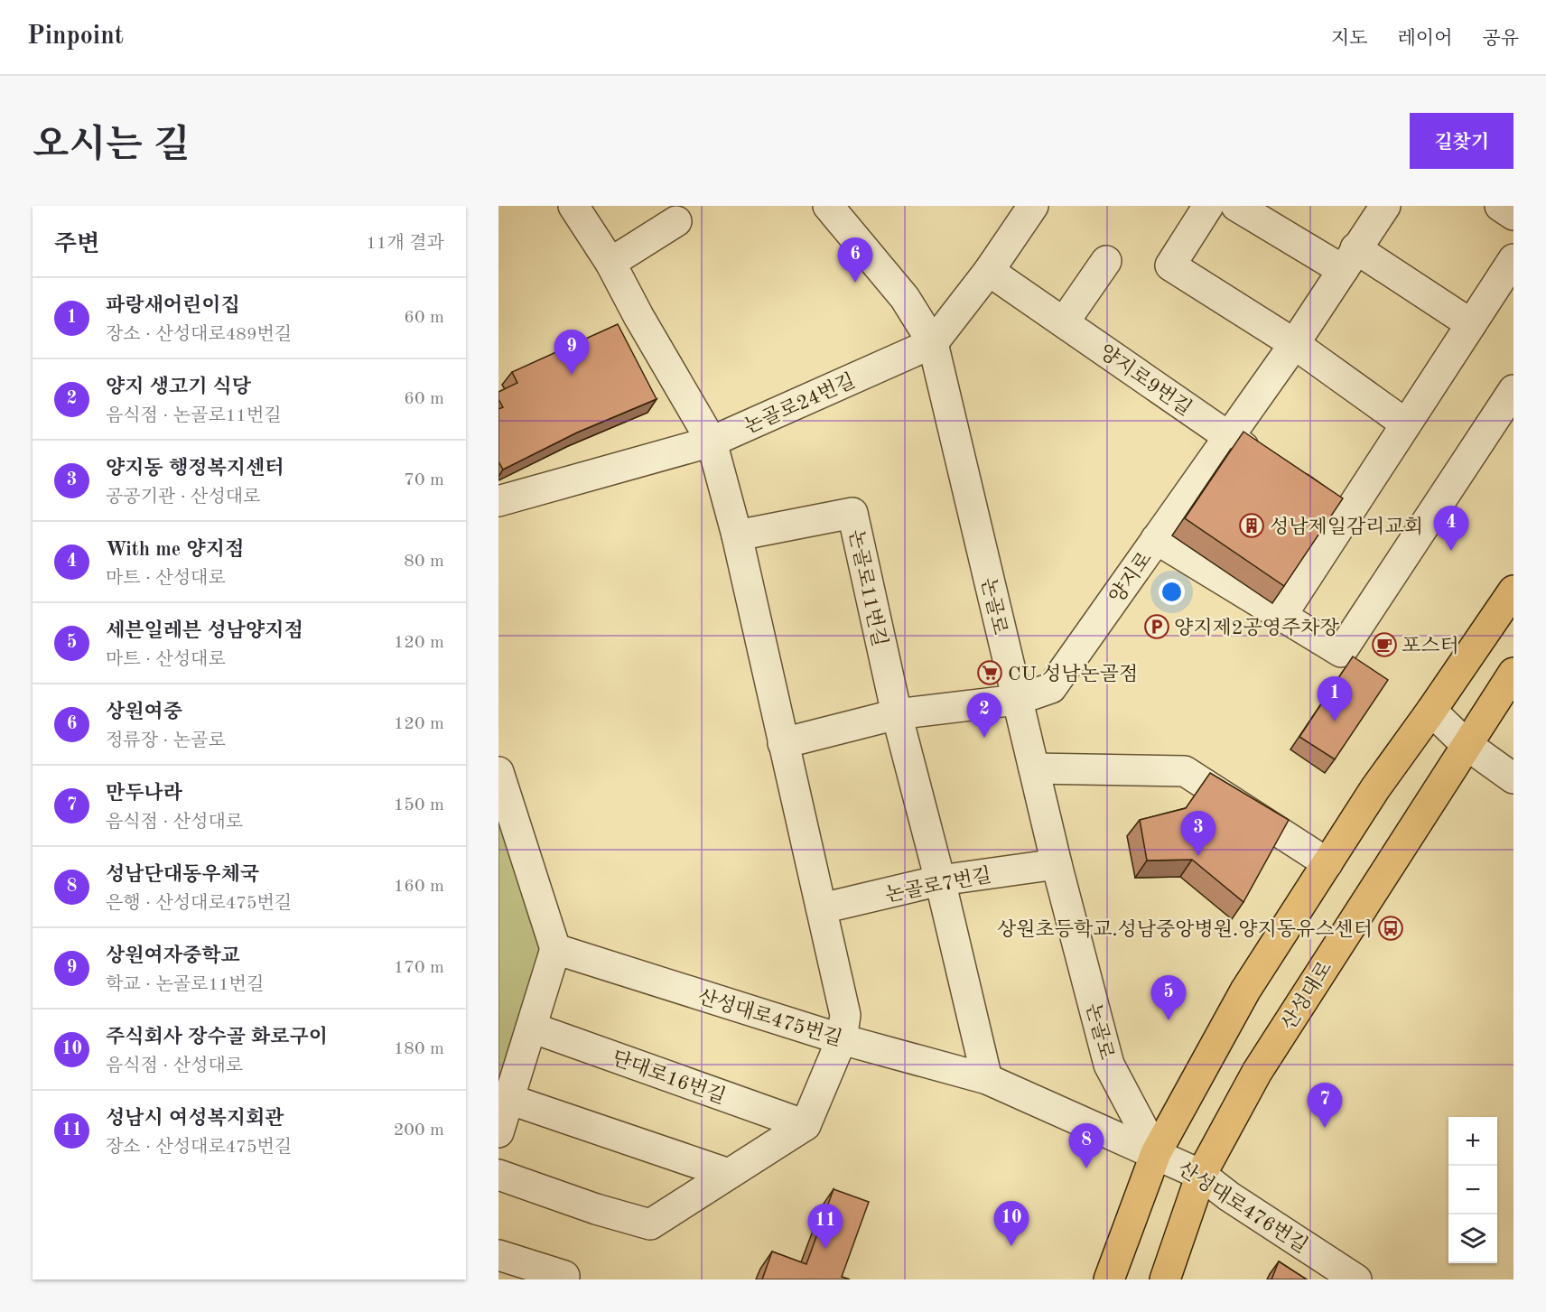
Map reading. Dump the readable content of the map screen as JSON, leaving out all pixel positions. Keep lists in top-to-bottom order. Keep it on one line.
{"streets":{"main road":["산성대로"],"street":["양지로9번길","논골로24번길","양지로","논골로11번길","논골로","논골로7번길","산성대로475번길","단대로16번길","산성대로476번길"]},"crossings":[["양지로9번길","논골로24번길"],["양지로9번길","양지로"],["논골로24번길","논골로"],["양지로","논골로"],["논골로11번길","논골로7번길"],["논골로","논골로7번길"],["논골로","산성대로475번길"],["논골로","산성대로476번길"],["산성대로","산성대로476번길"],["산성대로475번길","산성대로476번길"]],"places":{"building":["성남제일감리교회"],"parking":["양지제2공영주차장"],"cafe":["포스터"],"supermarket":["CU 성남논골점"],"bus stop":["상원초등학교.성남중앙병원.양지동유스센터"]},"page":{"header":"Pinpoint","nav":["지도","레이어","공유"],"title":"오시는 길","buttons":"길찾기","heading":["주변","11개 결과"],"pins":["6","9","4","1","2","3","5","7","8","10","11"],"list":[{"mark":"1","name":"파랑새어린이집","note":"장소 · 산성대로489번길","value":"60 m"},{"mark":"2","name":"양지 생고기 식당","note":"음식점 · 논골로11번길","value":"60 m"},{"mark":"3","name":"양지동 행정복지센터","note":"공공기관 · 산성대로","value":"70 m"},{"mark":"4","name":"With me 양지점","note":"마트 · 산성대로","value":"80 m"},{"mark":"5","name":"세븐일레븐 성남양지점","note":"마트 · 산성대로","value":"120 m"},{"mark":"6","name":"상원여중","note":"정류장 · 논골로","value":"120 m"},{"mark":"7","name":"만두나라","note":"음식점 · 산성대로","value":"150 m"},{"mark":"8","name":"성남단대동우체국","note":"은행 · 산성대로475번길","value":"160 m"},{"mark":"9","name":"상원여자중학교","note":"학교 · 논골로11번길","value":"170 m"},{"mark":"10","name":"주식회사 장수골 화로구이","note":"음식점 · 산성대로","value":"180 m"},{"mark":"11","name":"성남시 여성복지회관","note":"장소 · 산성대로475번길","value":"200 m"}],"map_buttons":["+","−"]}}
